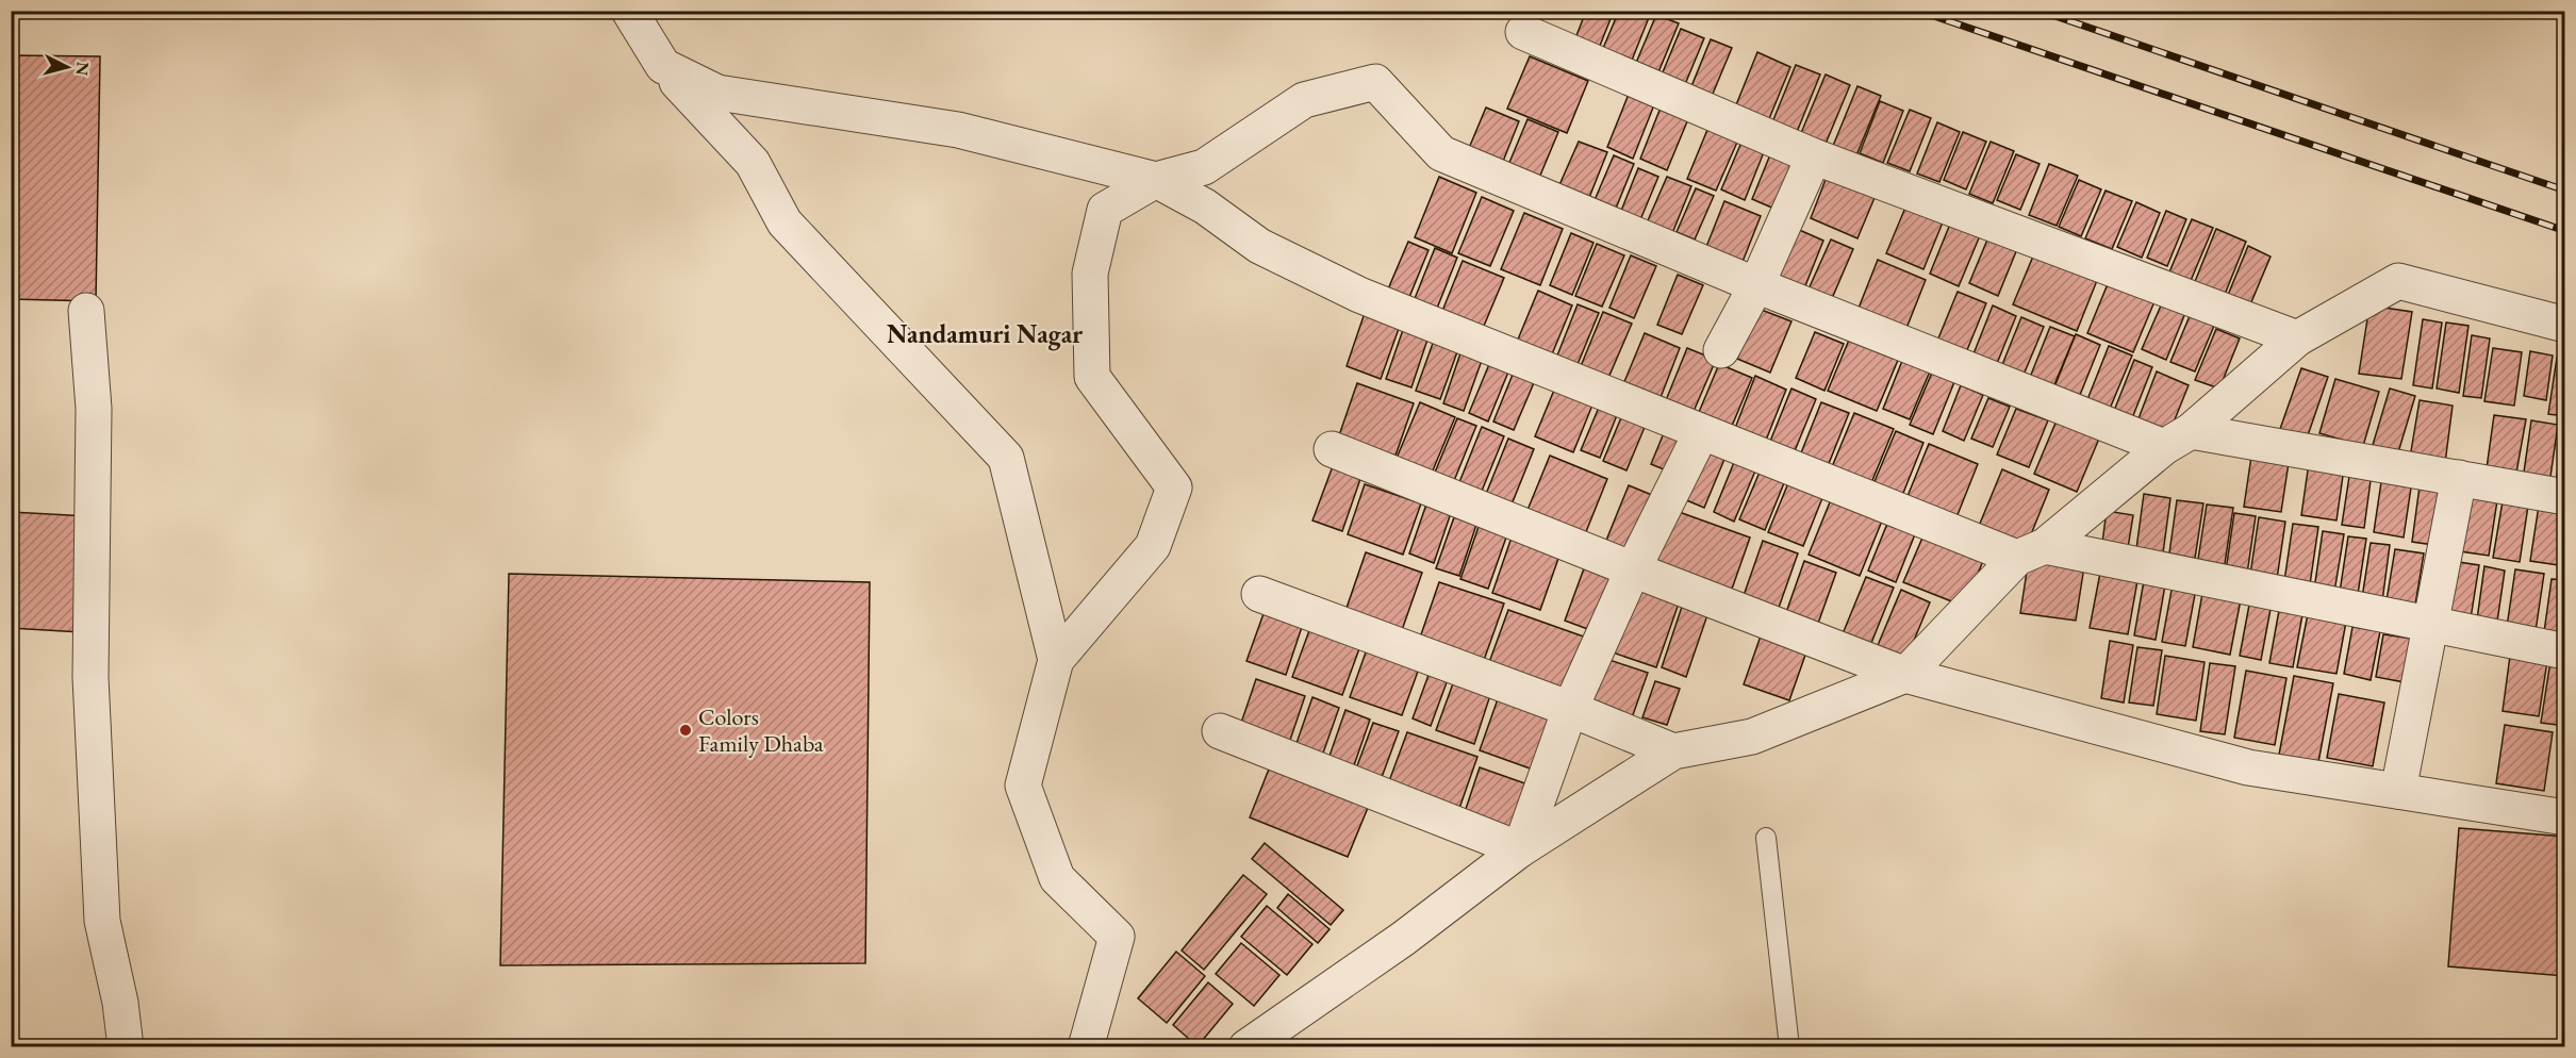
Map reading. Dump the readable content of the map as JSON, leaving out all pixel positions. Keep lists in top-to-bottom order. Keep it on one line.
{"districts":["Nandamuri Nagar"],"places":["Colors Family Dhaba"],"north":"right"}
